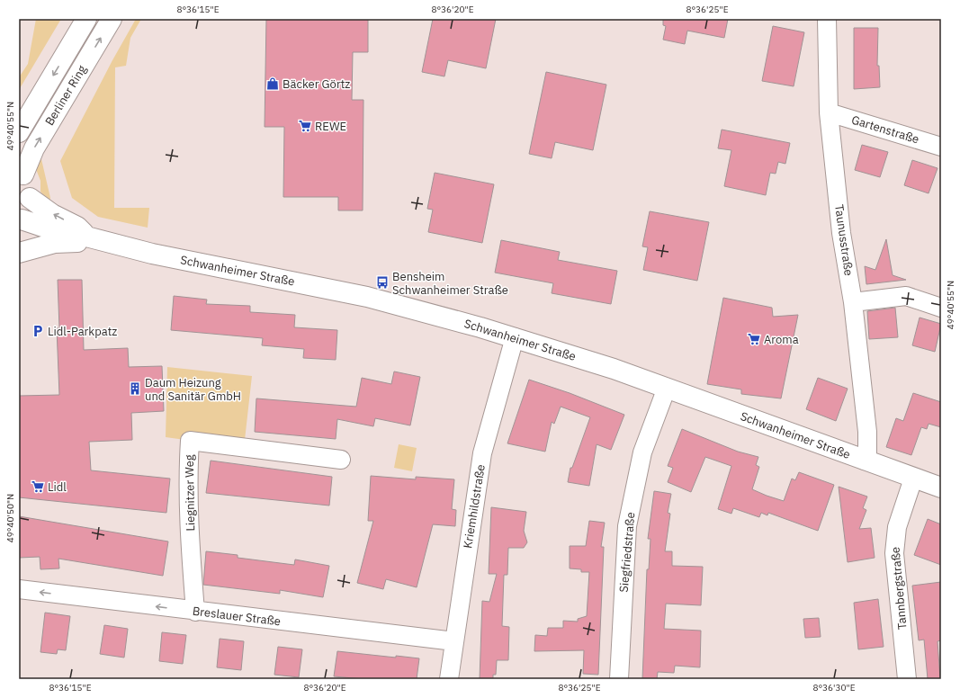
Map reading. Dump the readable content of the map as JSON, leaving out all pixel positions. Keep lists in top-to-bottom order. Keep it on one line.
{"streets":{"main road":["Berliner Ring","Schwanheimer Straße"],"street":["Gartenstraße","Taunusstraße","Liegnitzer Weg","Kriemhildstraße","Siegfriedstraße","Tannbergstraße","Breslauer Straße"]},"crossings":[["Berliner Ring","Schwanheimer Straße"],["Gartenstraße","Taunusstraße"],["Taunusstraße","Schwanheimer Straße"],["Schwanheimer Straße","Kriemhildstraße"],["Schwanheimer Straße","Siegfriedstraße"],["Schwanheimer Straße","Tannbergstraße"],["Liegnitzer Weg","Breslauer Straße"],["Kriemhildstraße","Breslauer Straße"]],"one_way":["Breslauer Straße"],"places":{"shop":["Bäcker Görtz"],"supermarket":["REWE","Aroma","Lidl"],"bus stop":["Bensheim Schwanheimer Straße"],"parking":["Lidl-Parkpatz"],"building":["Daum Heizung und Sanitär GmbH"]},"coordinates":["8°36'15\"E","8°36'20\"E","8°36'25\"E","49°40'55\"N","49°40'50\"N","8°36'30\"E"]}
